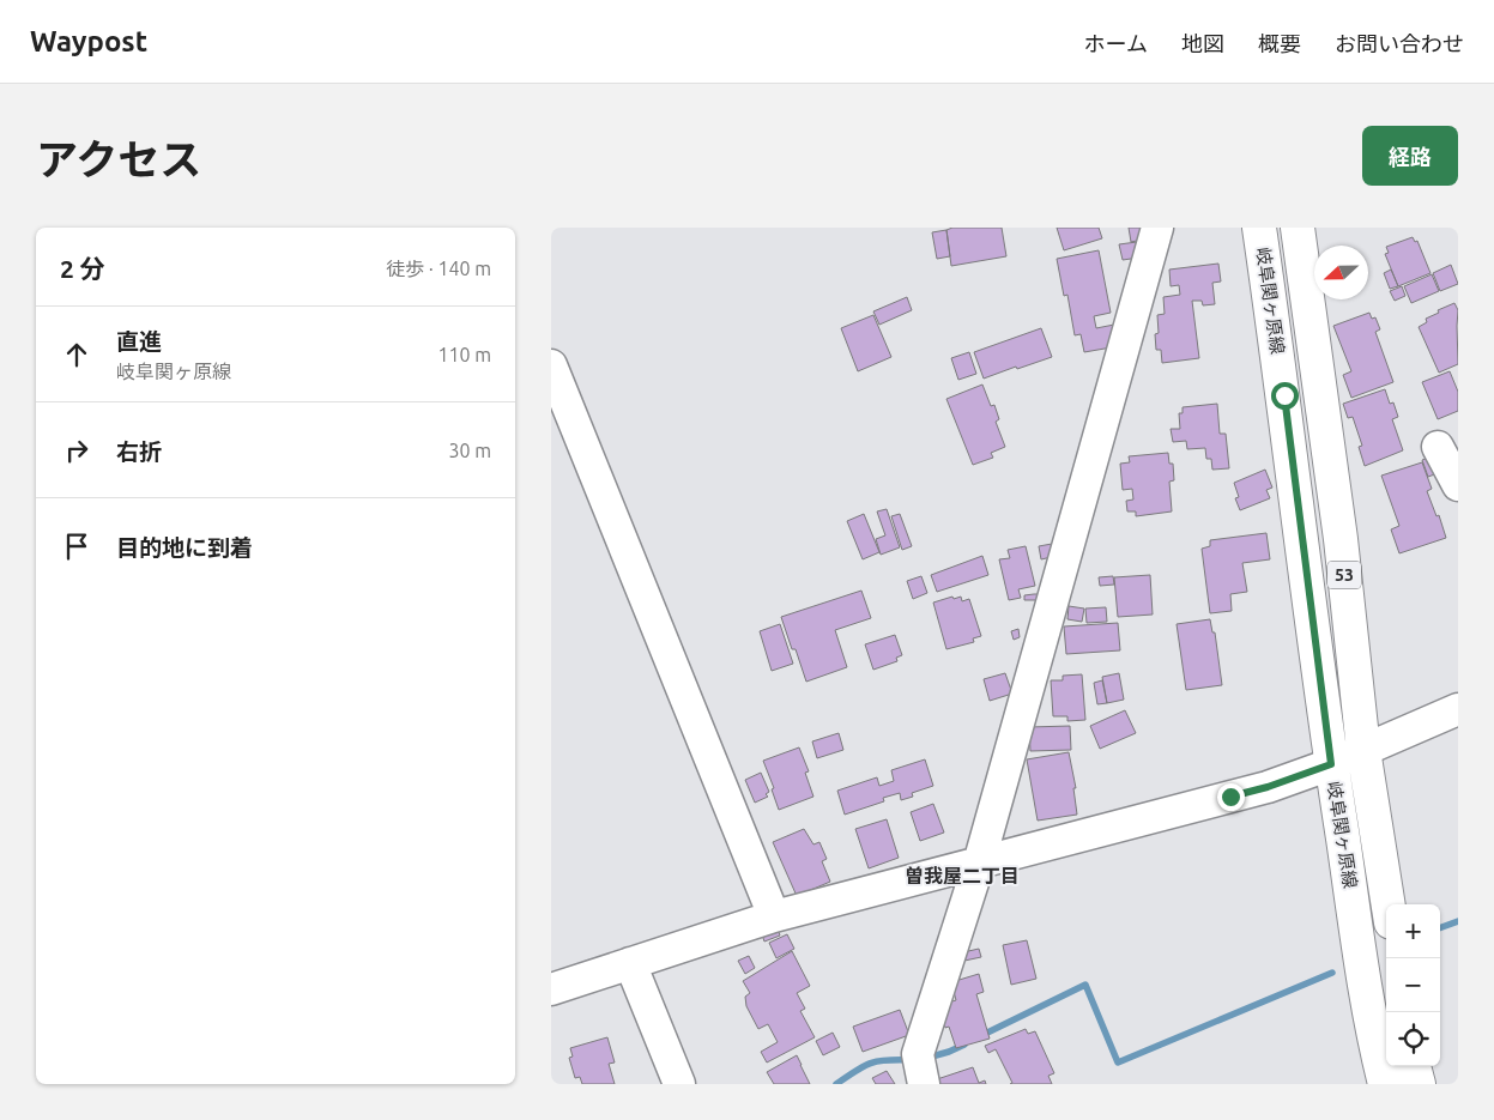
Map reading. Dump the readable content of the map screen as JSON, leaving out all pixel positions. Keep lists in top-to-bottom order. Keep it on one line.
{"streets":{"main road":["岐阜関ヶ原線","53"]},"districts":["曽我屋二丁目"],"north":"left","page":{"header":"Waypost","nav":["ホーム","地図","概要","お問い合わせ"],"title":"アクセス","buttons":"経路","heading":["2 分","徒歩 · 140 m"],"list":[["直進","岐阜関ヶ原線","110 m"],["右折","30 m"],"目的地に到着"],"map_buttons":["+","−"]}}
